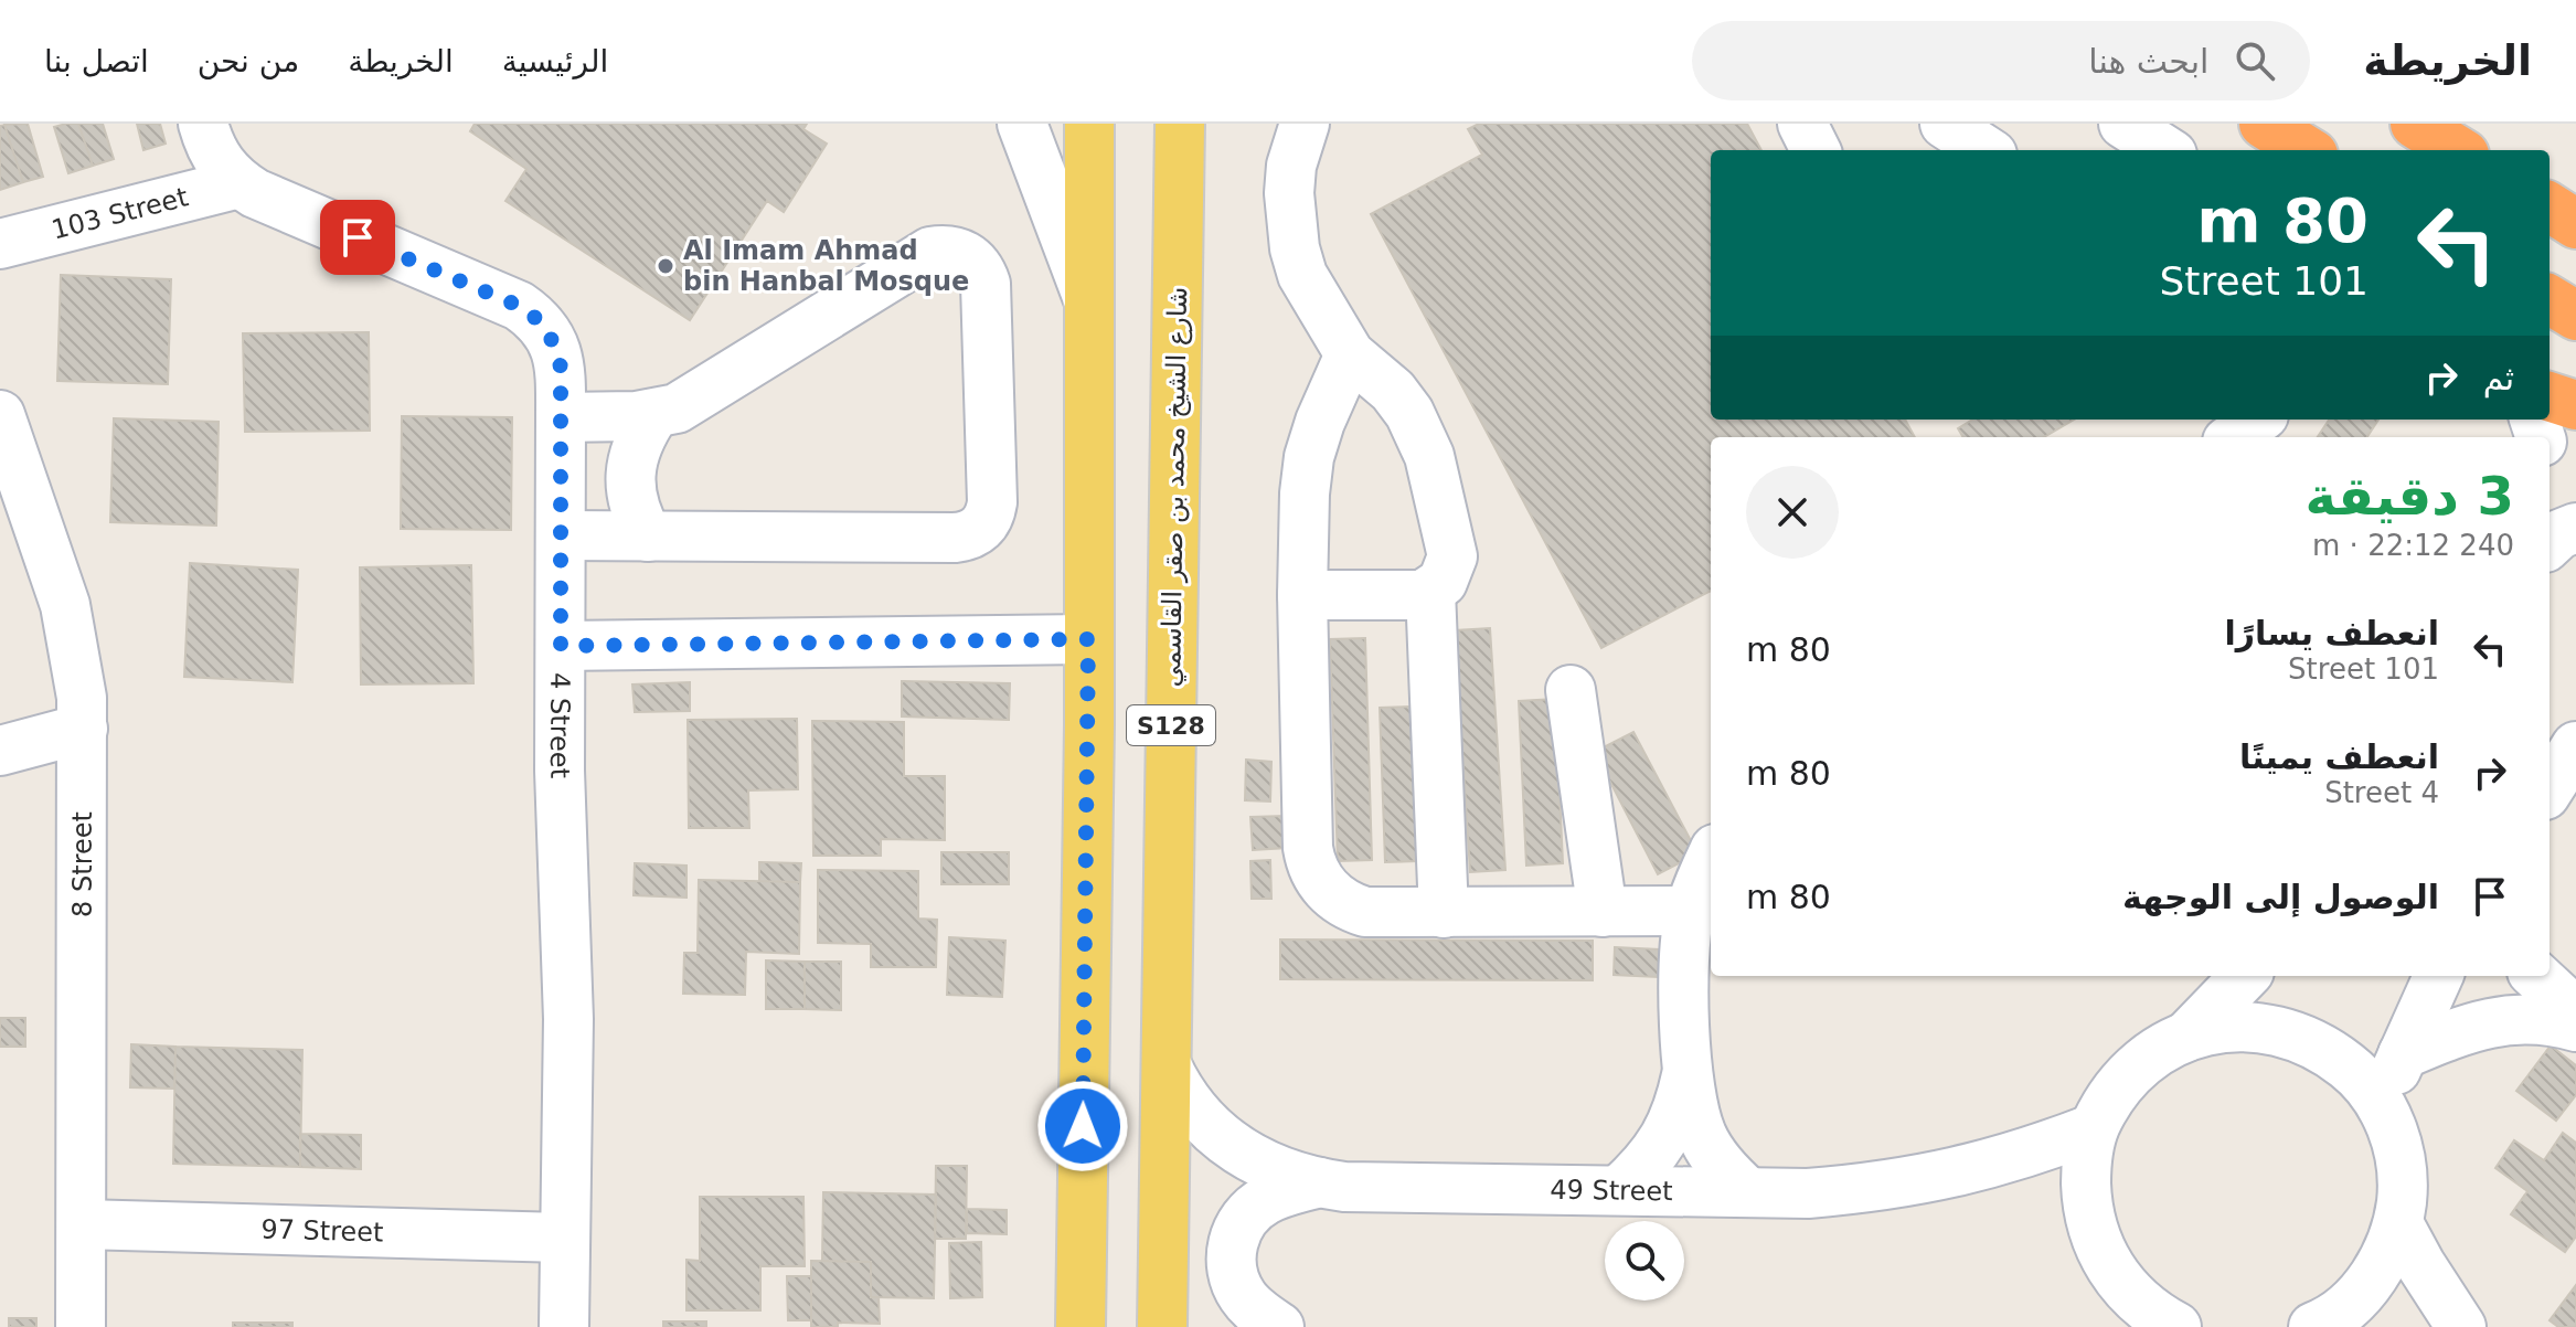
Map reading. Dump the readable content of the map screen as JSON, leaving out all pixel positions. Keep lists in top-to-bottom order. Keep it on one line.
{"streets":{"main road":["شارع الشيخ محمد بن صقر القاسمي","S128"],"street":["103 Street","4 Street","8 Street","49 Street","97 Street"]},"crossings":[["103 Street","4 Street"],["شارع الشيخ محمد بن صقر القاسمي","49 Street"],["4 Street","97 Street"],["8 Street","97 Street"]],"places":["Al Imam Ahmad bin Hanbal Mosque"],"page":{"header":"الخريطة","search":"ابحث هنا","nav":["الرئيسية","الخريطة","من نحن","اتصل بنا"],"turn":["80 m","101 Street"],"then":"ثم","heading":["3 دقيقة","240 m · 22:12"],"list":[{"name":"انعطف يسارًا","note":"101 Street","value":"80 m"},{"name":"انعطف يمينًا","note":"4 Street","value":"80 m"},{"name":"الوصول إلى الوجهة","value":"80 m"}]}}
